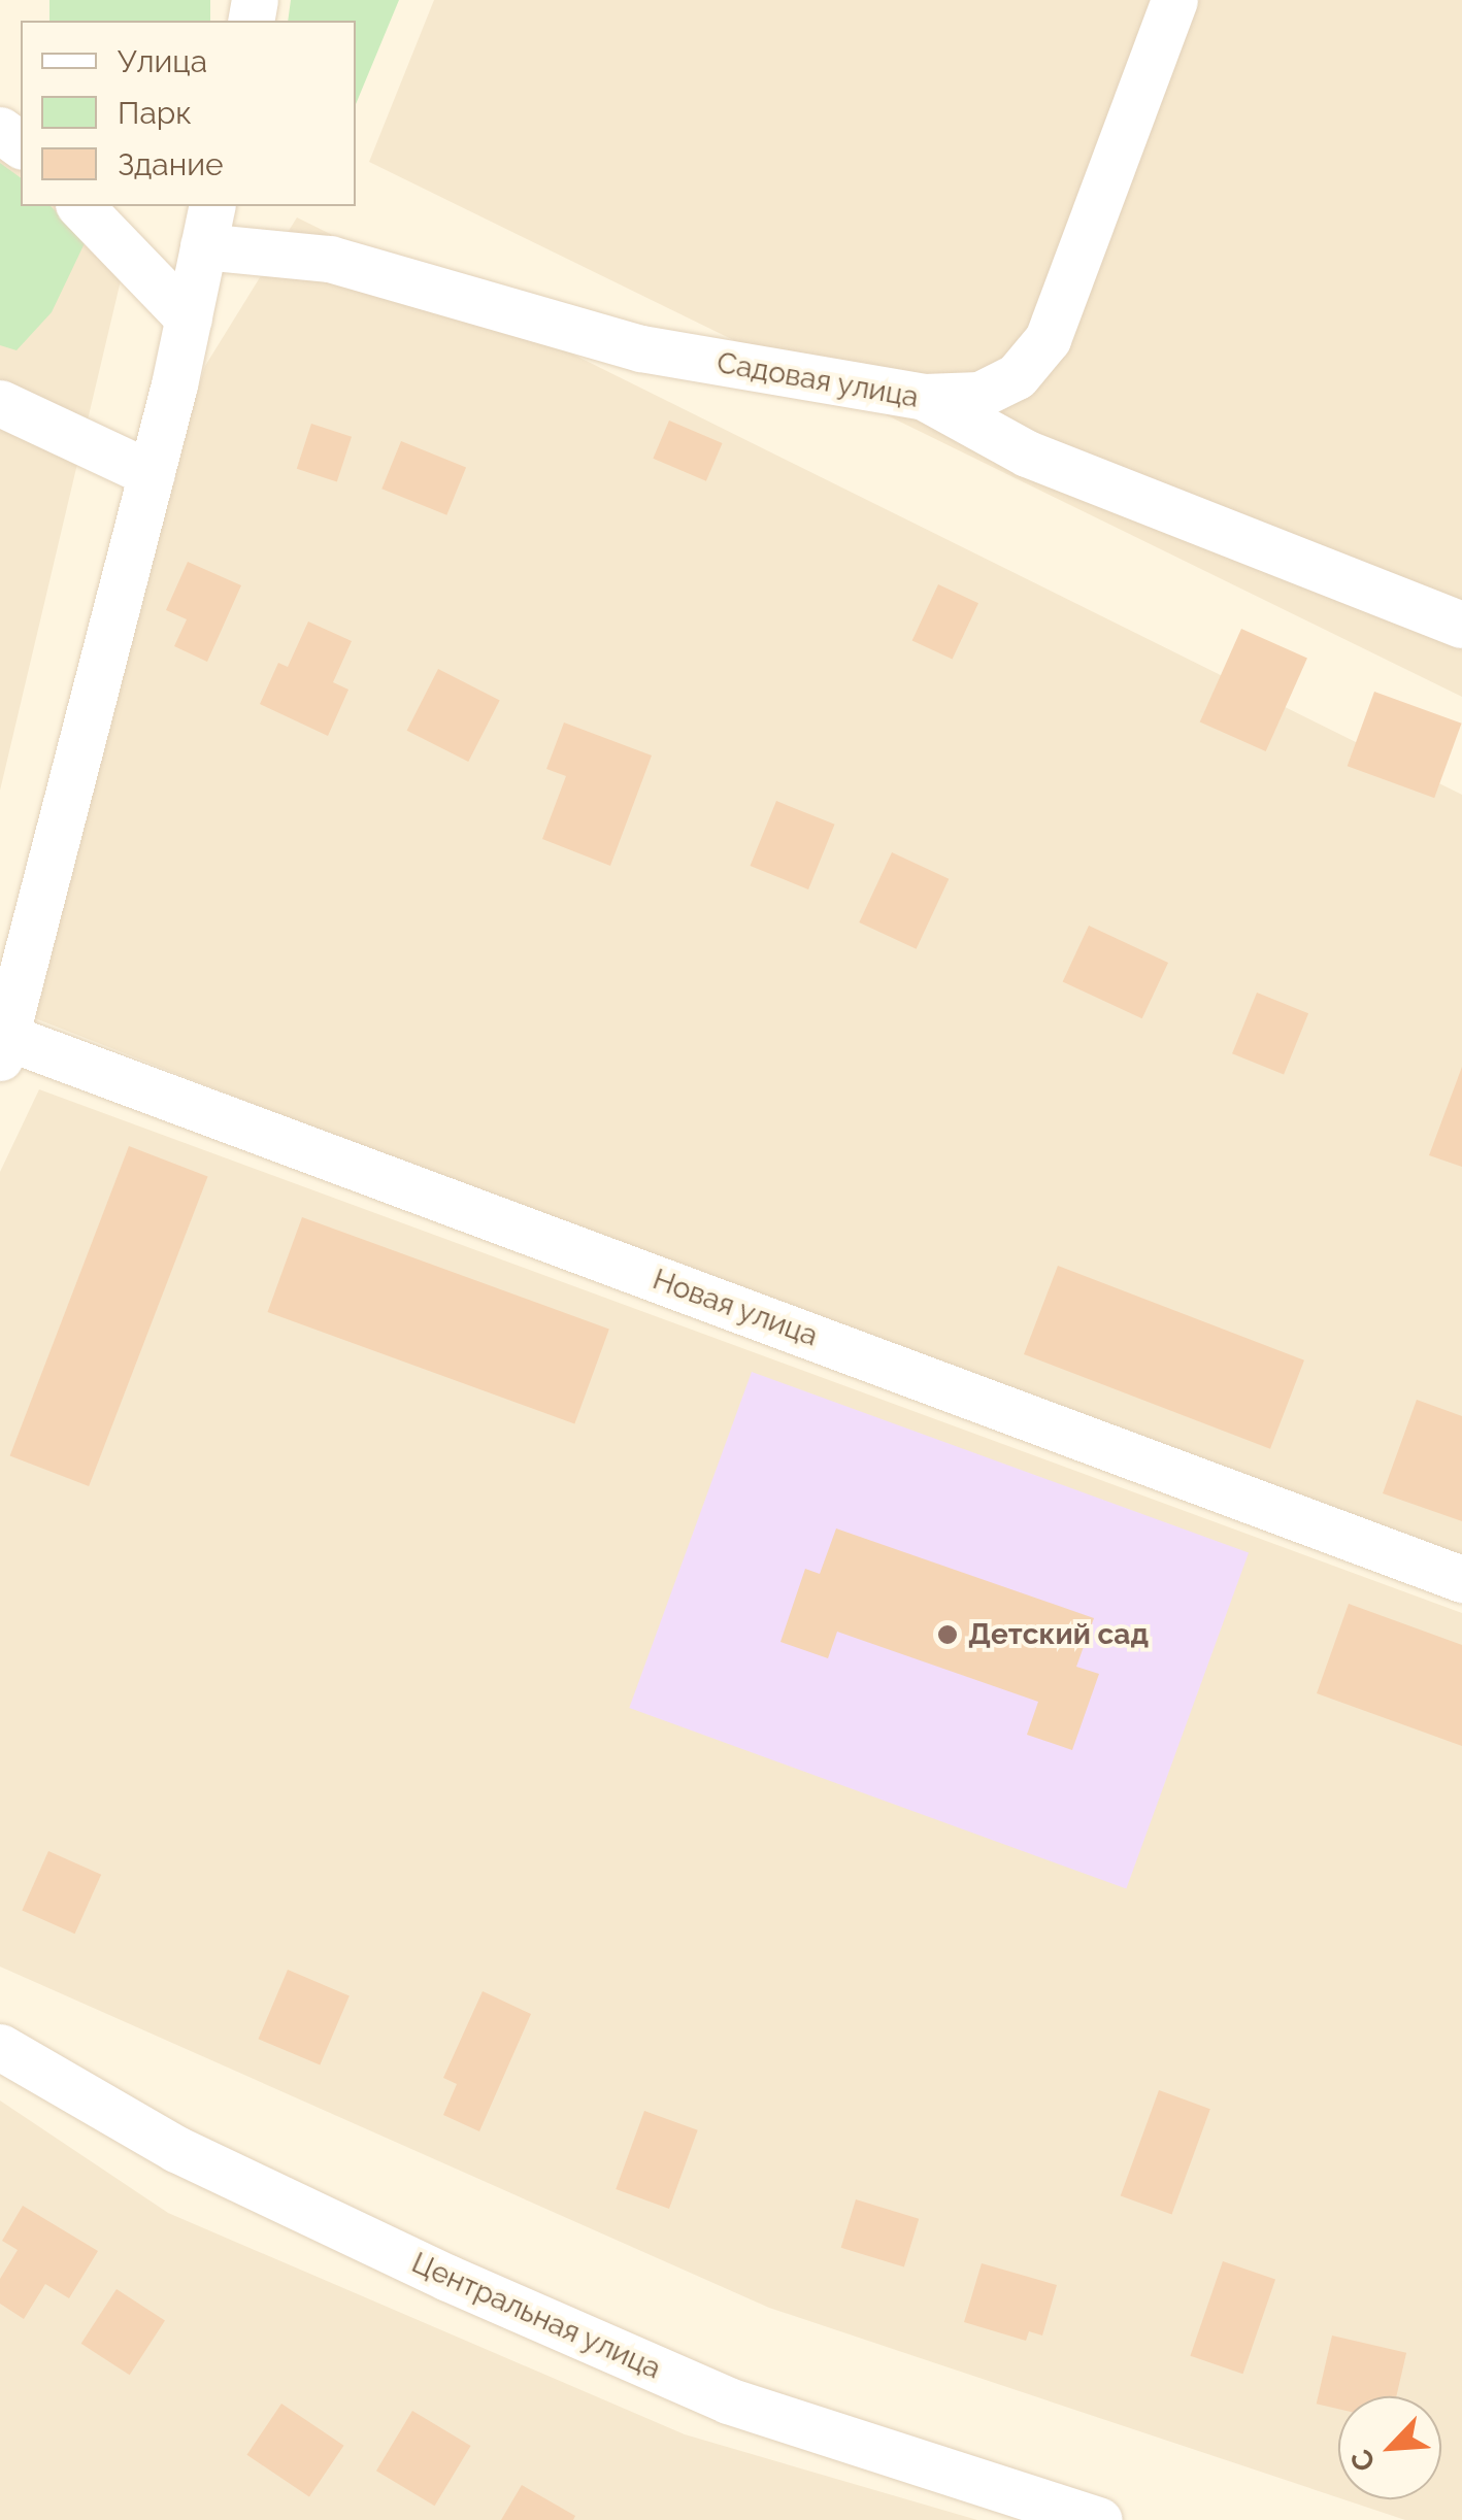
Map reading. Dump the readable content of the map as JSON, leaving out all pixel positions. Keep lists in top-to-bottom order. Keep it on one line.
{"streets":{"street":["Садовая улица","Новая улица","Центральная улица"]},"places":["Детский сад"],"legend":["Улица","Парк","Здание"],"north":"bottom left"}
